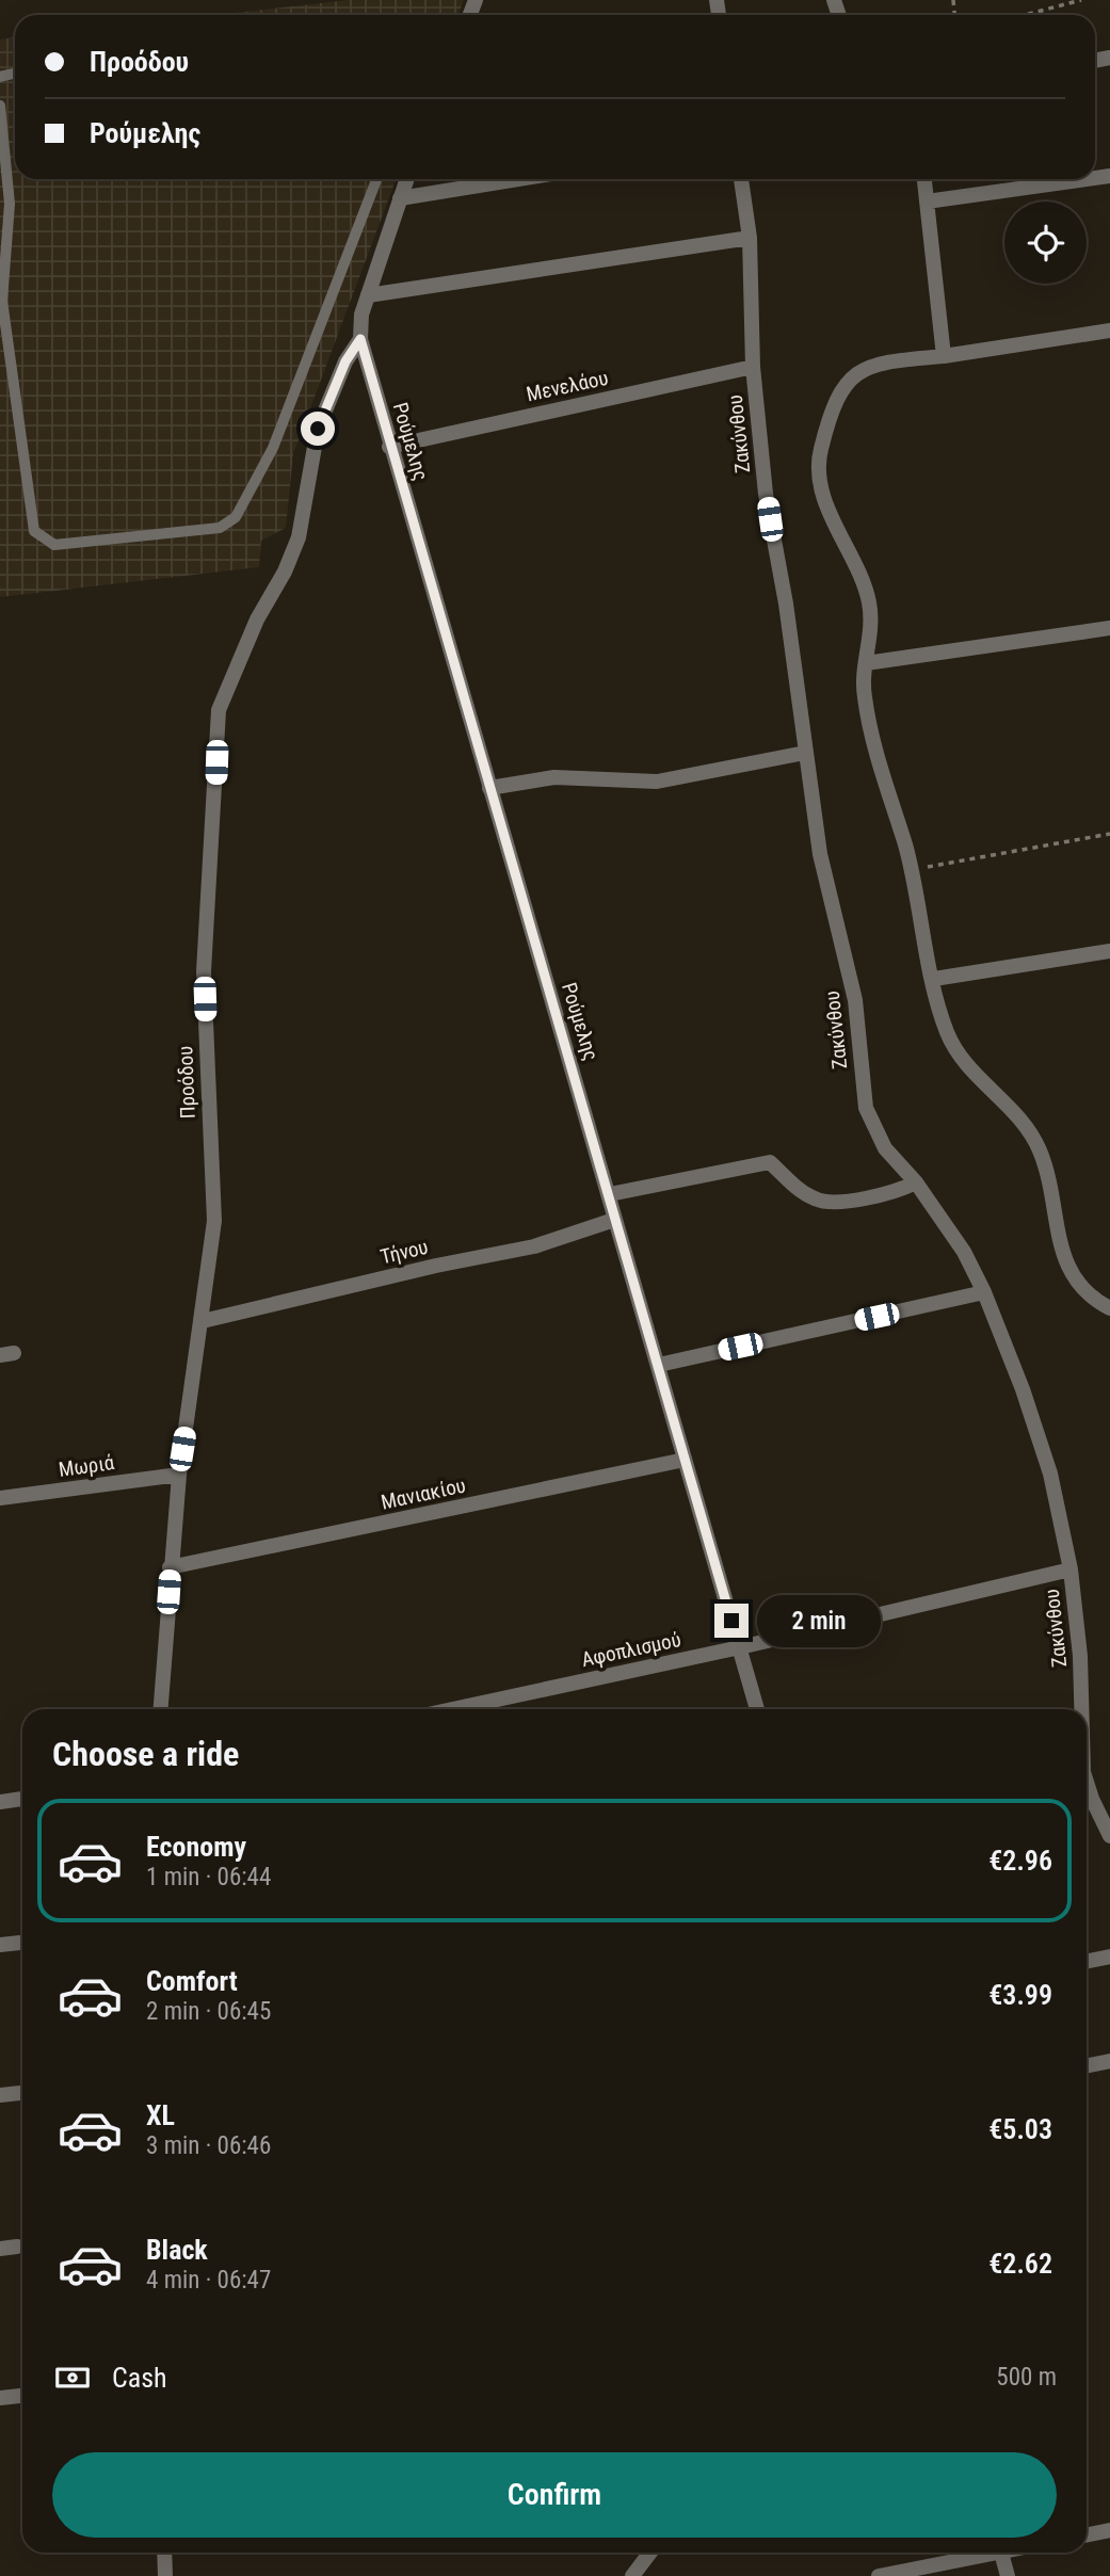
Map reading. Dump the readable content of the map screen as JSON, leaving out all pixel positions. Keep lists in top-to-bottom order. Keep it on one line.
{"streets":{"street":["Μενελάου","Ζακύνθου","Ρούμελης","Προόδου","Τήνου","Μωριά","Μανιακίου","Αφοπλισμού"]},"crossings":[["Μενελάου","Ζακύνθου"],["Μενελάου","Ρούμελης"],["Ζακύνθου","Αφοπλισμού"],["Ρούμελης","Προόδου"],["Ρούμελης","Τήνου"],["Ρούμελης","Μανιακίου"],["Ρούμελης","Αφοπλισμού"],["Προόδου","Τήνου"],["Προόδου","Μωριά"],["Προόδου","Μανιακίου"]],"page":{"banner":["Προόδου","Ρούμελης"],"bubble":"2 min","heading":"Choose a ride","list":[{"name":"Economy","note":"1 min · 06:44","value":"€2.96"},{"name":"Comfort","note":"2 min · 06:45","value":"€3.99"},{"name":"XL","note":"3 min · 06:46","value":"€5.03"},{"name":"Black","note":"4 min · 06:47","value":"€2.62"}],"pay":["Cash","500 m"],"buttons":"Confirm"}}
